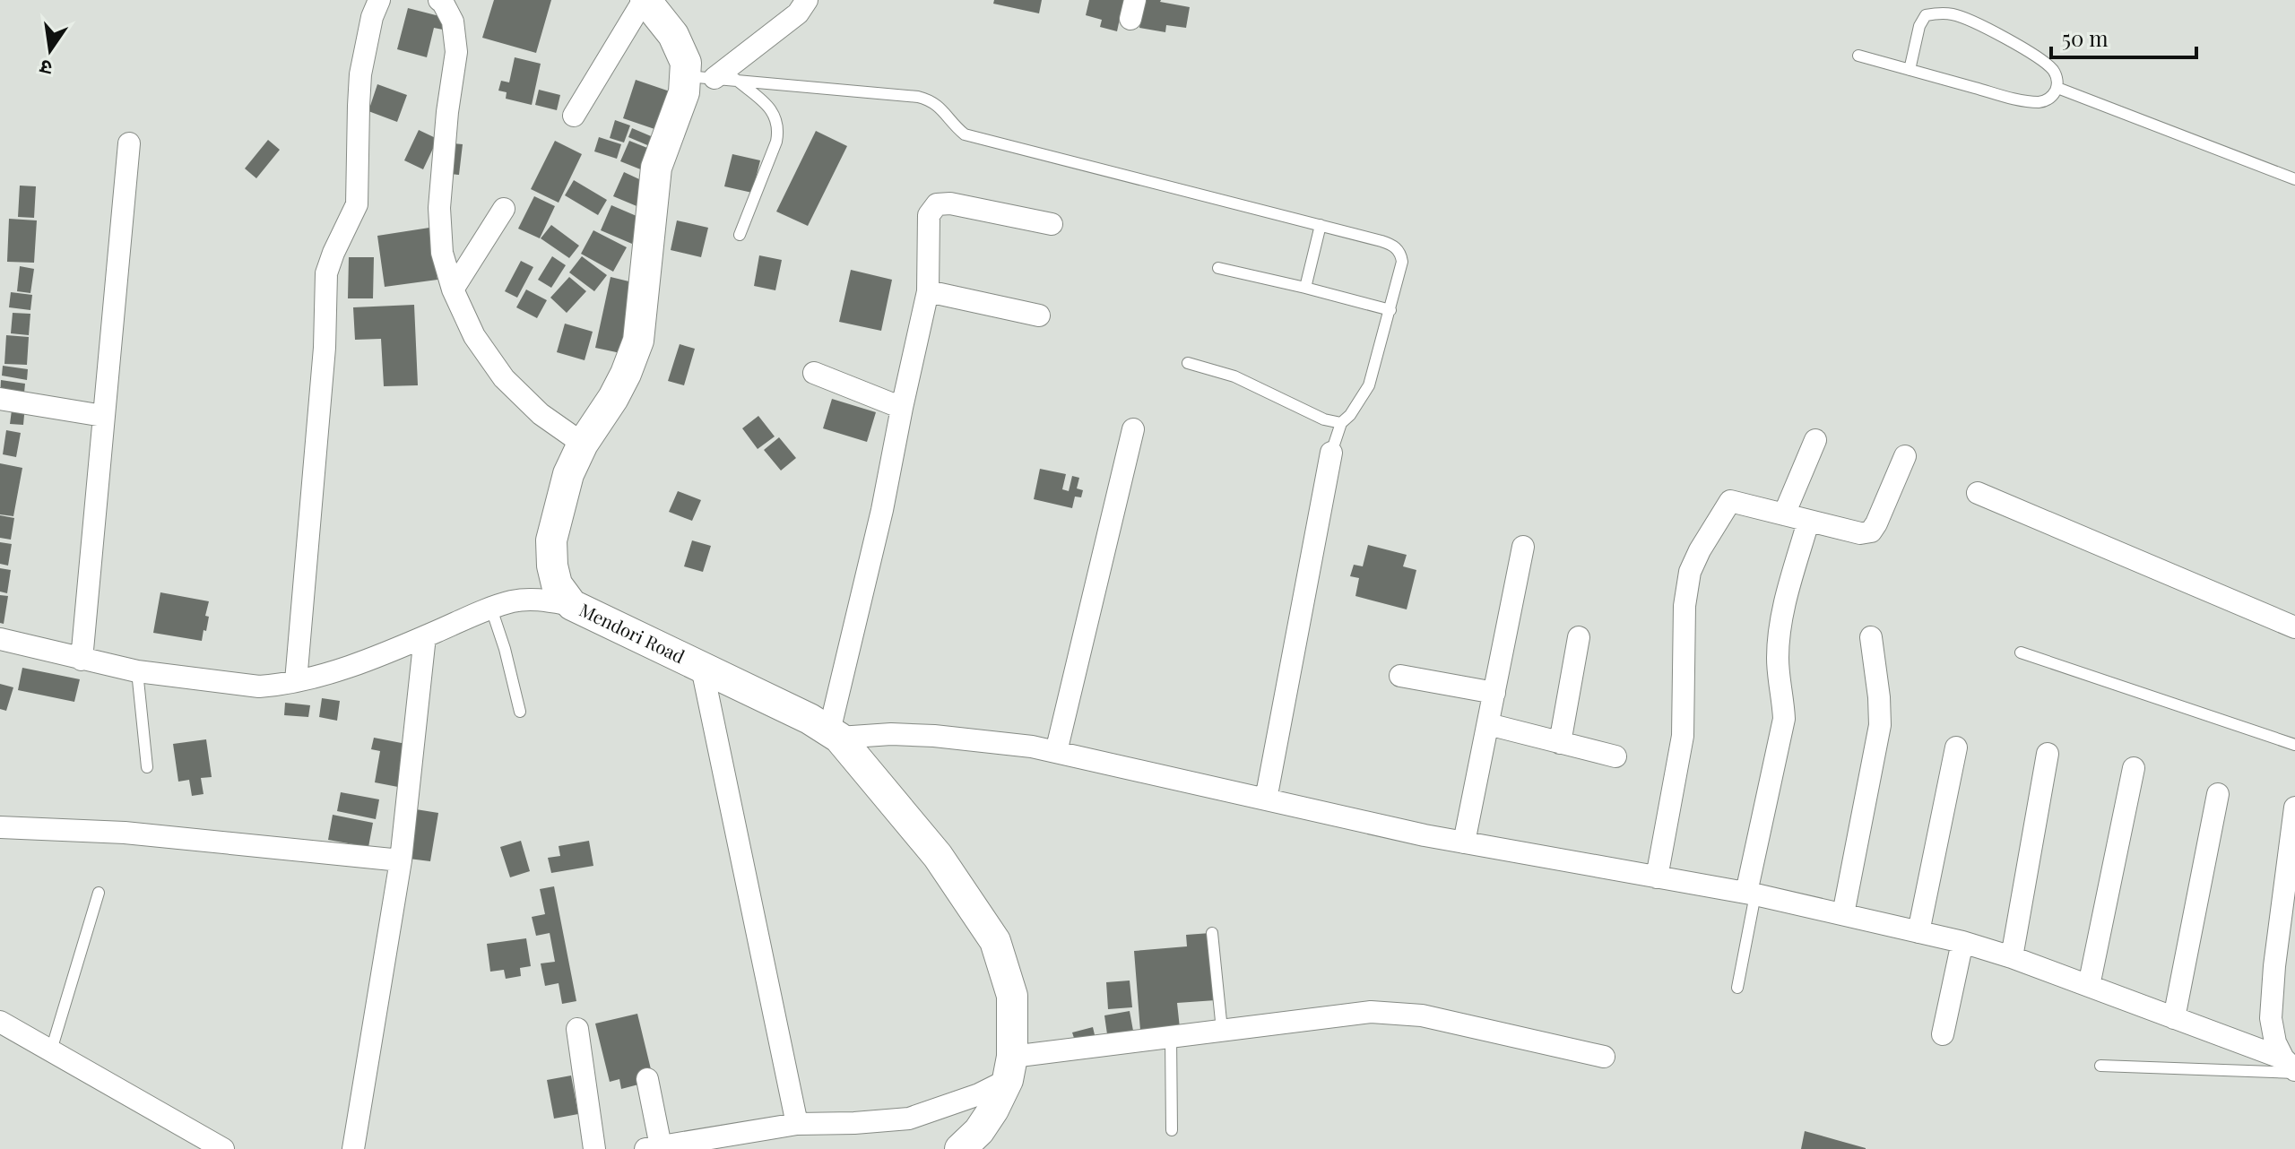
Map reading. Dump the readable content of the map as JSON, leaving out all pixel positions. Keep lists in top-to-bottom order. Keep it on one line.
{"streets":{"main road":["Mendori Road"]},"scale_bar":"50 m","north":"bottom"}
